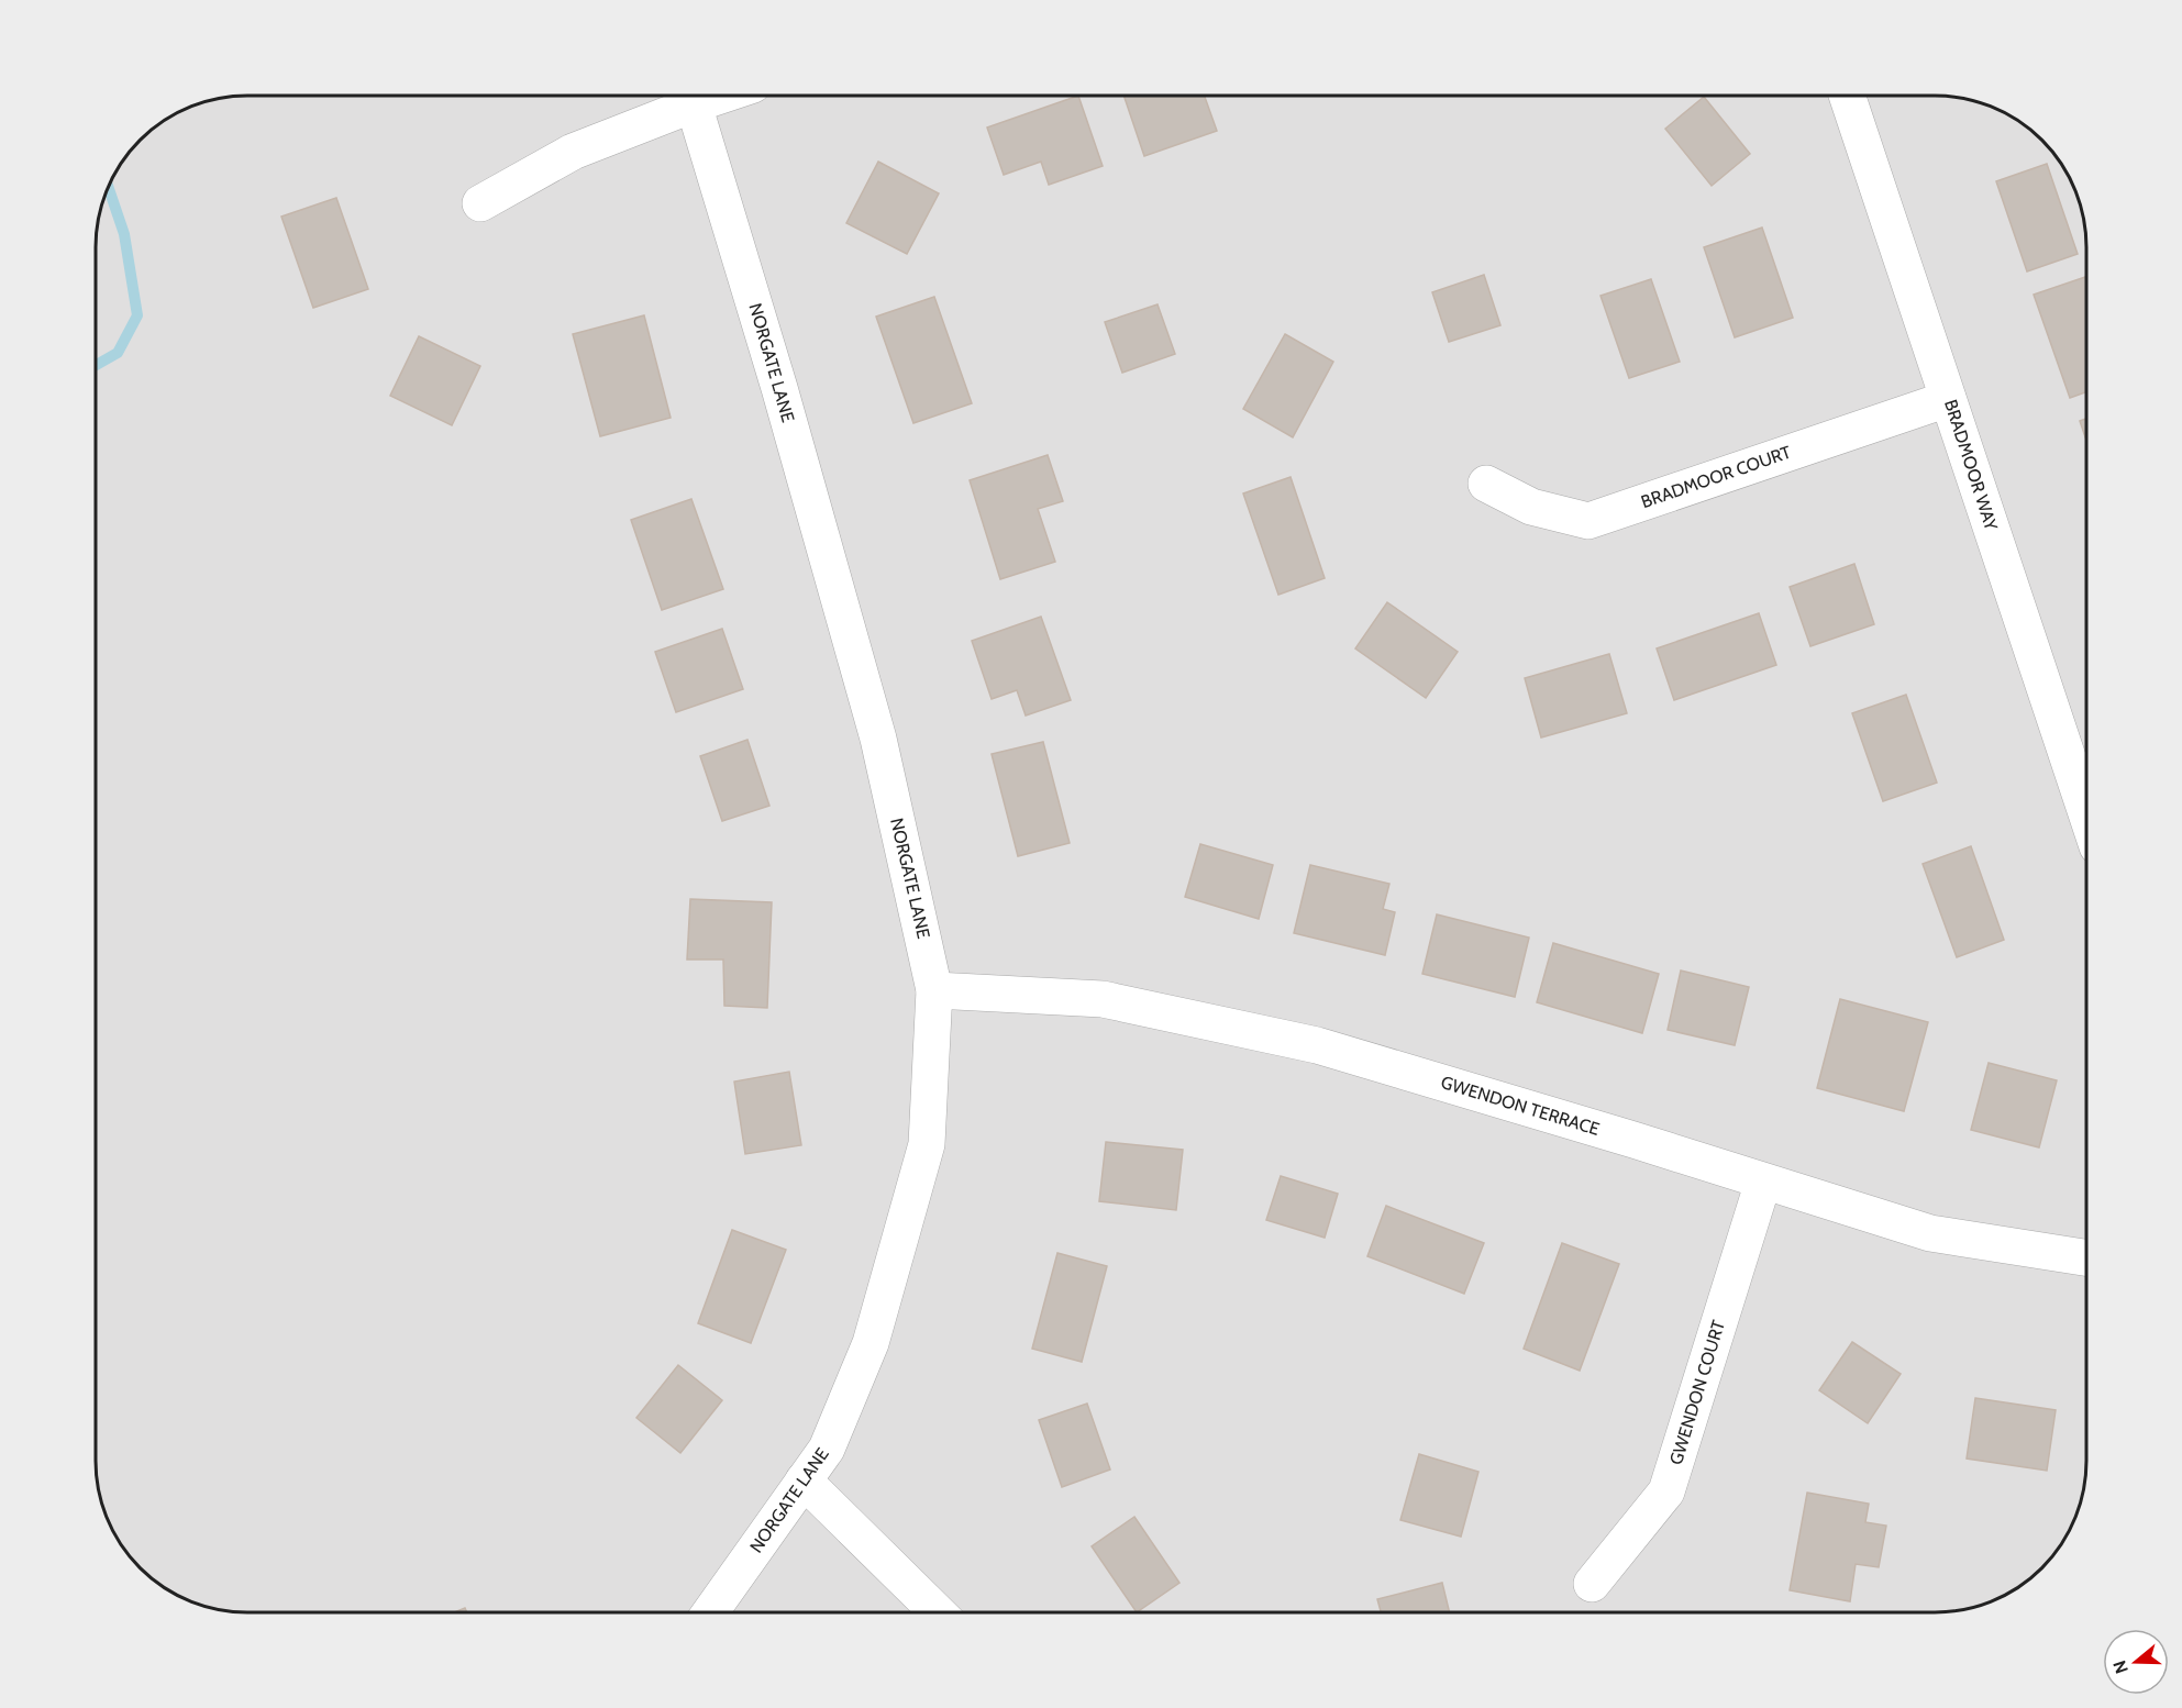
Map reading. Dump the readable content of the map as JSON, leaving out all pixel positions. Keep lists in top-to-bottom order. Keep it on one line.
{"streets":{"street":["NORGATE LANE","BRADMOOR WAY","BRADMOOR COURT","GWENDON TERRACE","GWENDON COURT"]},"crossings":[["NORGATE LANE","GWENDON TERRACE"],["BRADMOOR WAY","BRADMOOR COURT"],["GWENDON TERRACE","GWENDON COURT"]],"north":"left"}
